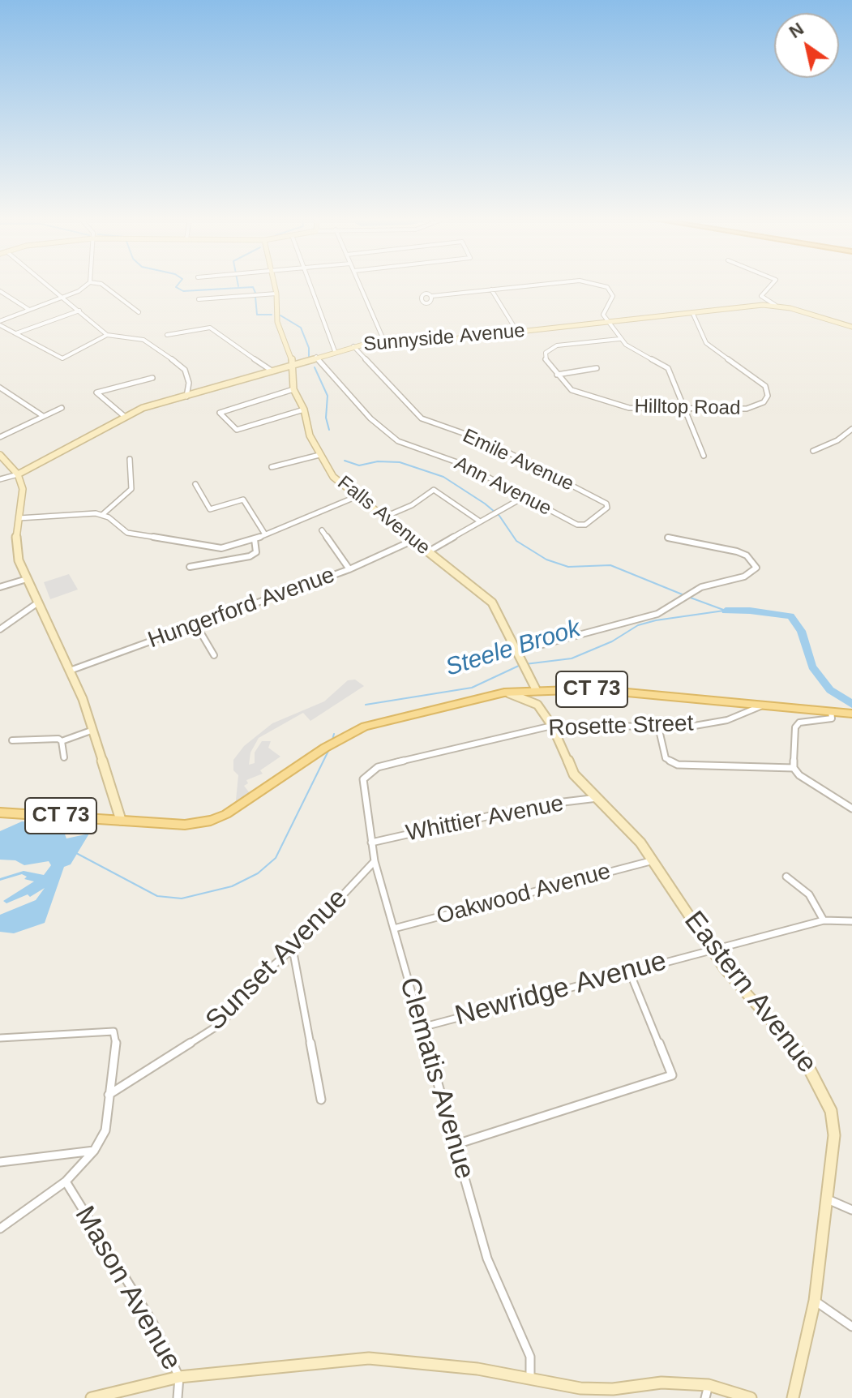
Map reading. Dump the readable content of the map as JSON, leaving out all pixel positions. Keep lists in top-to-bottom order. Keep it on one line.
{"streets":{"main road":["Sunnyside Avenue","Falls Avenue","CT 73","Eastern Avenue"],"street":["Hilltop Road","Emile Avenue","Ann Avenue","Hungerford Avenue","Rosette Street","Whittier Avenue","Oakwood Avenue","Sunset Avenue","Newridge Avenue","Clematis Avenue","Mason Avenue"]},"crossings":[["Sunnyside Avenue","Hilltop Road"],["Sunnyside Avenue","Emile Avenue"],["Sunnyside Avenue","Ann Avenue"],["Sunnyside Avenue","Falls Avenue"],["Emile Avenue","Ann Avenue"],["Falls Avenue","Hungerford Avenue"],["Falls Avenue","CT 73"],["CT 73","Rosette Street"],["CT 73","Eastern Avenue"],["Rosette Street","Eastern Avenue"],["Rosette Street","Clematis Avenue"],["Whittier Avenue","Eastern Avenue"],["Whittier Avenue","Clematis Avenue"],["Oakwood Avenue","Eastern Avenue"],["Oakwood Avenue","Clematis Avenue"],["Sunset Avenue","Clematis Avenue"],["Newridge Avenue","Eastern Avenue"],["Newridge Avenue","Clematis Avenue"]],"water":["Steele Brook"],"north":"top left"}
